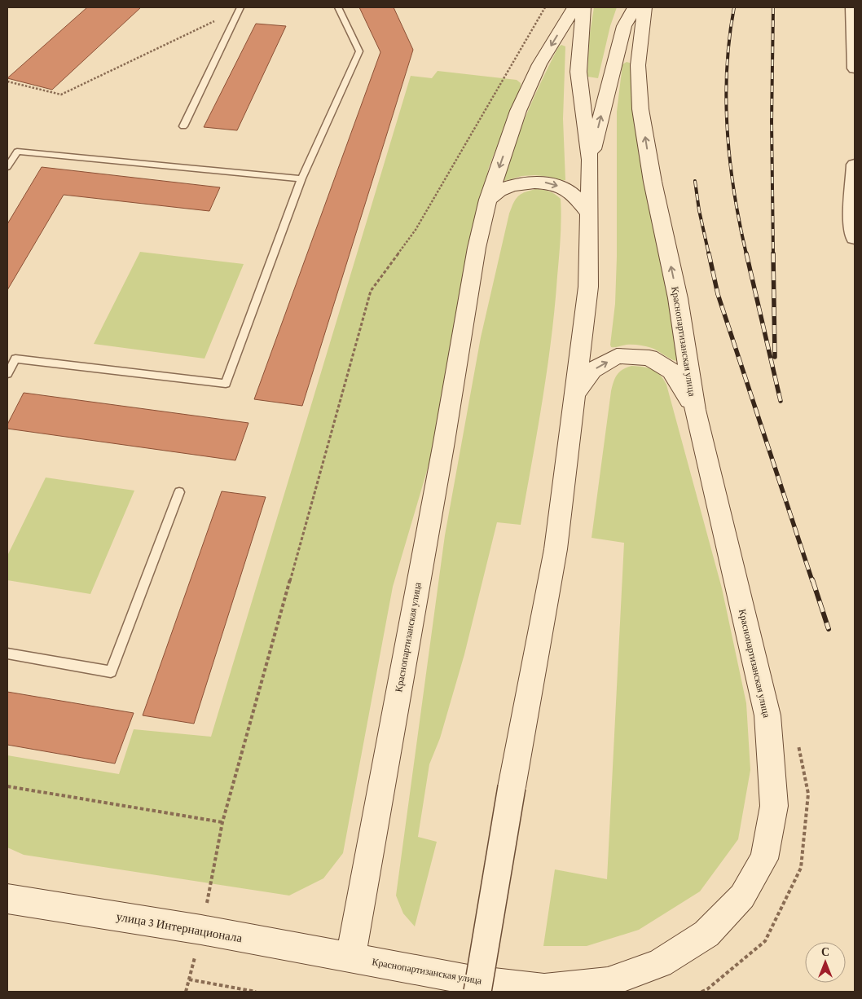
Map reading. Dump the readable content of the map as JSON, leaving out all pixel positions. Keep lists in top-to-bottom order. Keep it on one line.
{"streets":{"main road":["Краснопартизанская улица","улица 3 Интернационала"]},"crossings":[["Краснопартизанская улица","улица 3 Интернационала"]],"north":"top"}
